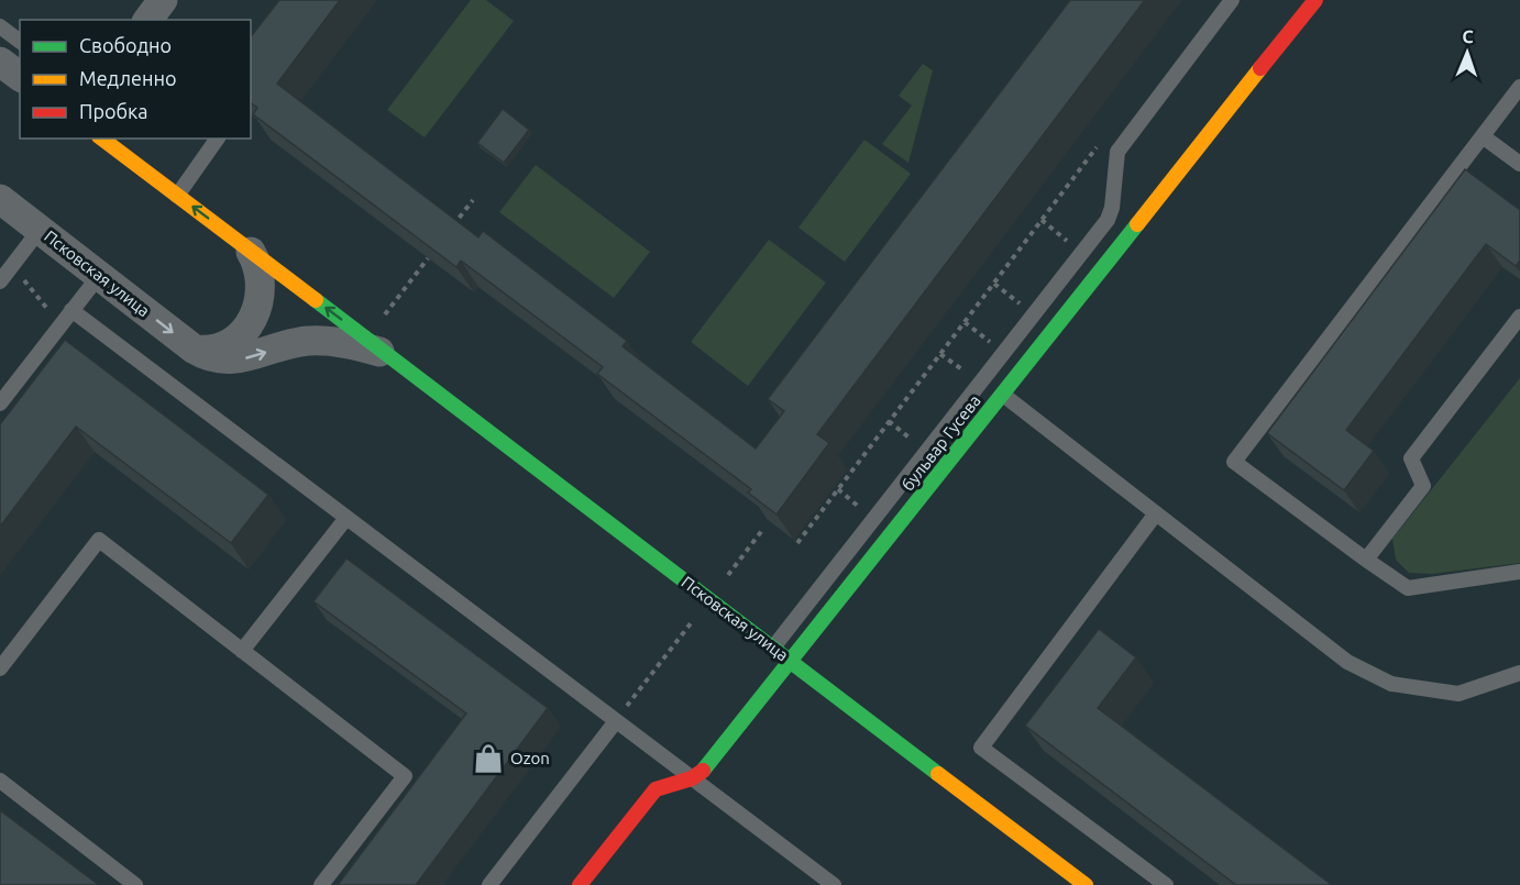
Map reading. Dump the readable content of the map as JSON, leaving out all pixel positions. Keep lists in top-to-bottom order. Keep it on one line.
{"streets":{"street":["Псковская улица","бульвар Гусева"]},"crossings":[["Псковская улица","бульвар Гусева"]],"places":{"shop":["Ozon"]},"legend":["Свободно","Медленно","Пробка"],"north":"top"}
